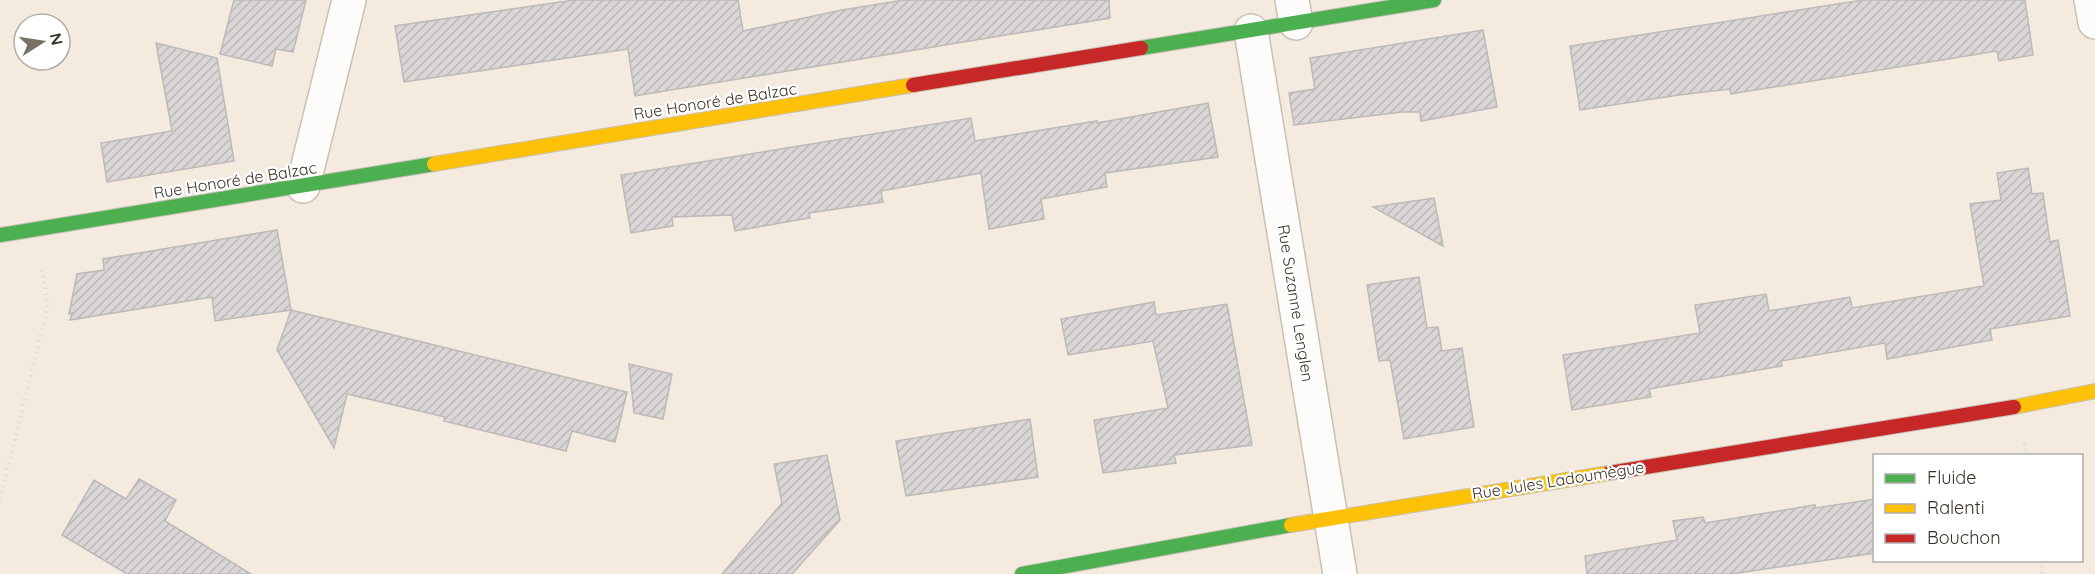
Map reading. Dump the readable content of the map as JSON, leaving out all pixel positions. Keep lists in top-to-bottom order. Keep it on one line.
{"streets":{"street":["Rue Honoré de Balzac","Rue Suzanne Lenglen","Rue Jules Ladoumègue"]},"crossings":[["Rue Honoré de Balzac","Rue Suzanne Lenglen"],["Rue Suzanne Lenglen","Rue Jules Ladoumègue"]],"legend":["Fluide","Ralenti","Bouchon"],"north":"right"}
